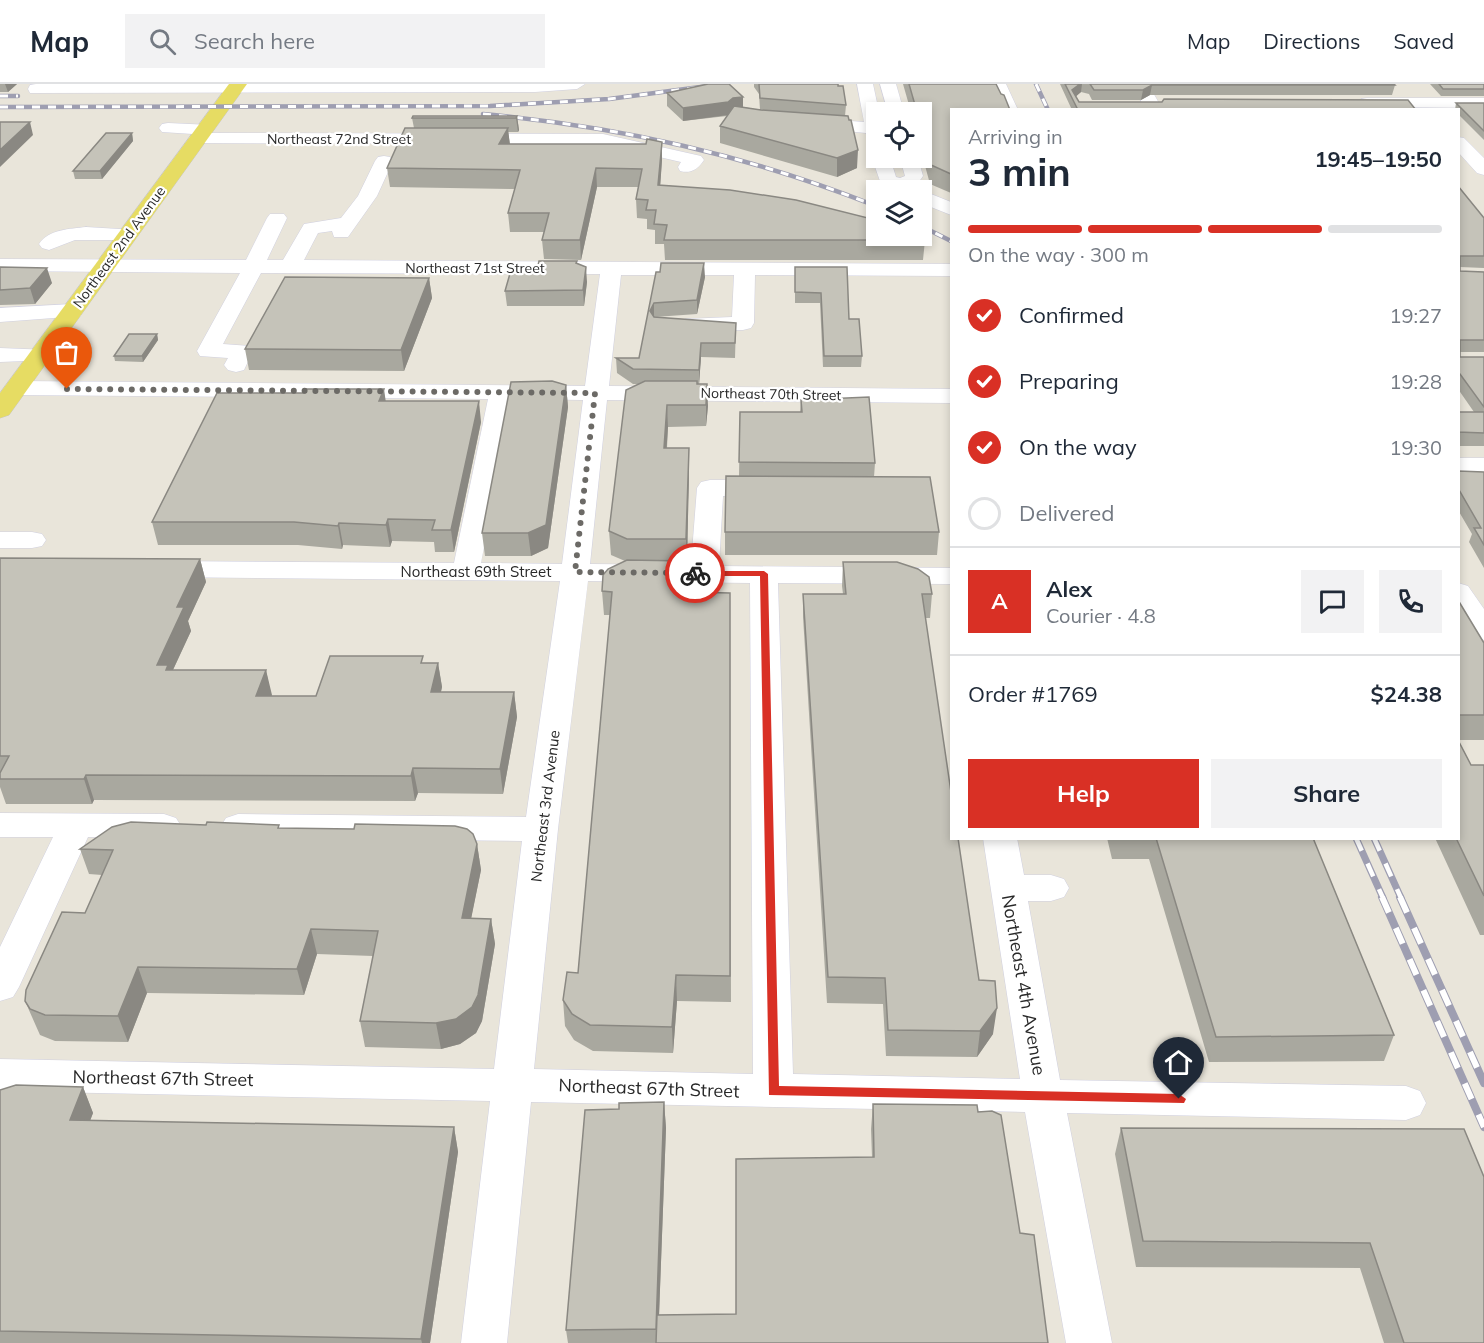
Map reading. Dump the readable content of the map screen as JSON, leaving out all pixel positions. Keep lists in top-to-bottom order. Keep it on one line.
{"streets":{"main road":["Northeast 2nd Avenue"],"street":["Northeast 72nd Street","Northeast 71st Street","Northeast 70th Street","Northeast 69th Street","Northeast 3rd Avenue","Northeast 4th Avenue","Northeast 67th Street"]},"crossings":[["Northeast 72nd Street","Northeast 2nd Avenue"],["Northeast 2nd Avenue","Northeast 71st Street"],["Northeast 2nd Avenue","Northeast 70th Street"],["Northeast 71st Street","Northeast 3rd Avenue"],["Northeast 70th Street","Northeast 3rd Avenue"],["Northeast 69th Street","Northeast 3rd Avenue"],["Northeast 3rd Avenue","Northeast 67th Street"],["Northeast 4th Avenue","Northeast 67th Street"]],"page":{"header":"Map","search":"Search here","nav":["Map","Directions","Saved"],"heading":["3 min","Arriving in","19:45–19:50"],"panel":["Alex","Courier · 4.8","Order #1769","$24.38"],"bar":"On the way · 300 m","list":[["Confirmed","19:27"],["Preparing","19:28"],["On the way","19:30"],"Delivered"],"round":"A","buttons":["Help","Share"]}}
